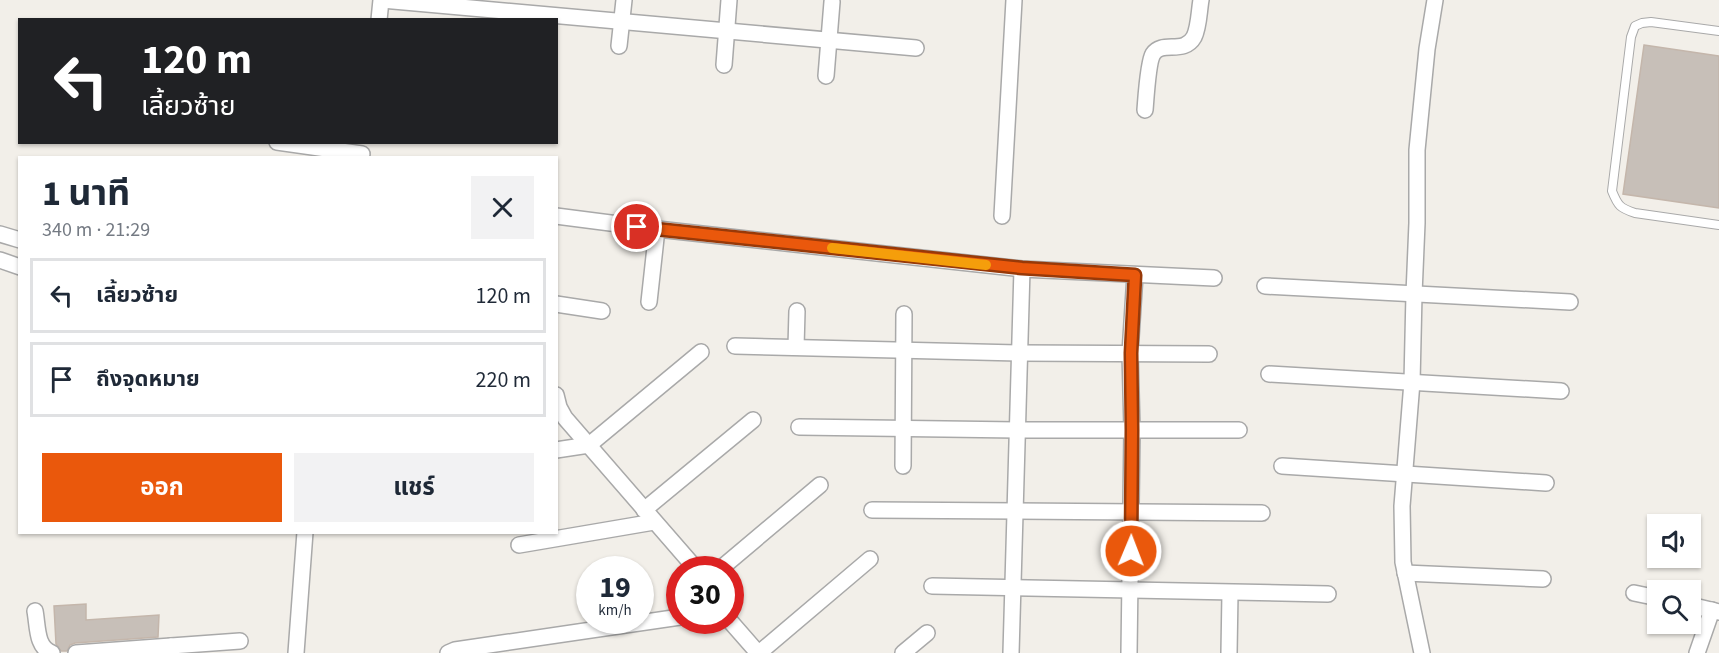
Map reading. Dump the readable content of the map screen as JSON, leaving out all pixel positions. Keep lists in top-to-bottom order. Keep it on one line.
{"page":{"turn":["120 m","เลี้ยวซ้าย"],"heading":["1 นาที","340 m · 21:29"],"list":[{"name":"เลี้ยวซ้าย","value":"120 m"},{"name":"ถึงจุดหมาย","value":"220 m"}],"buttons":["ออก","แชร์"],"speed":"19 km/h","limit":"30"}}
